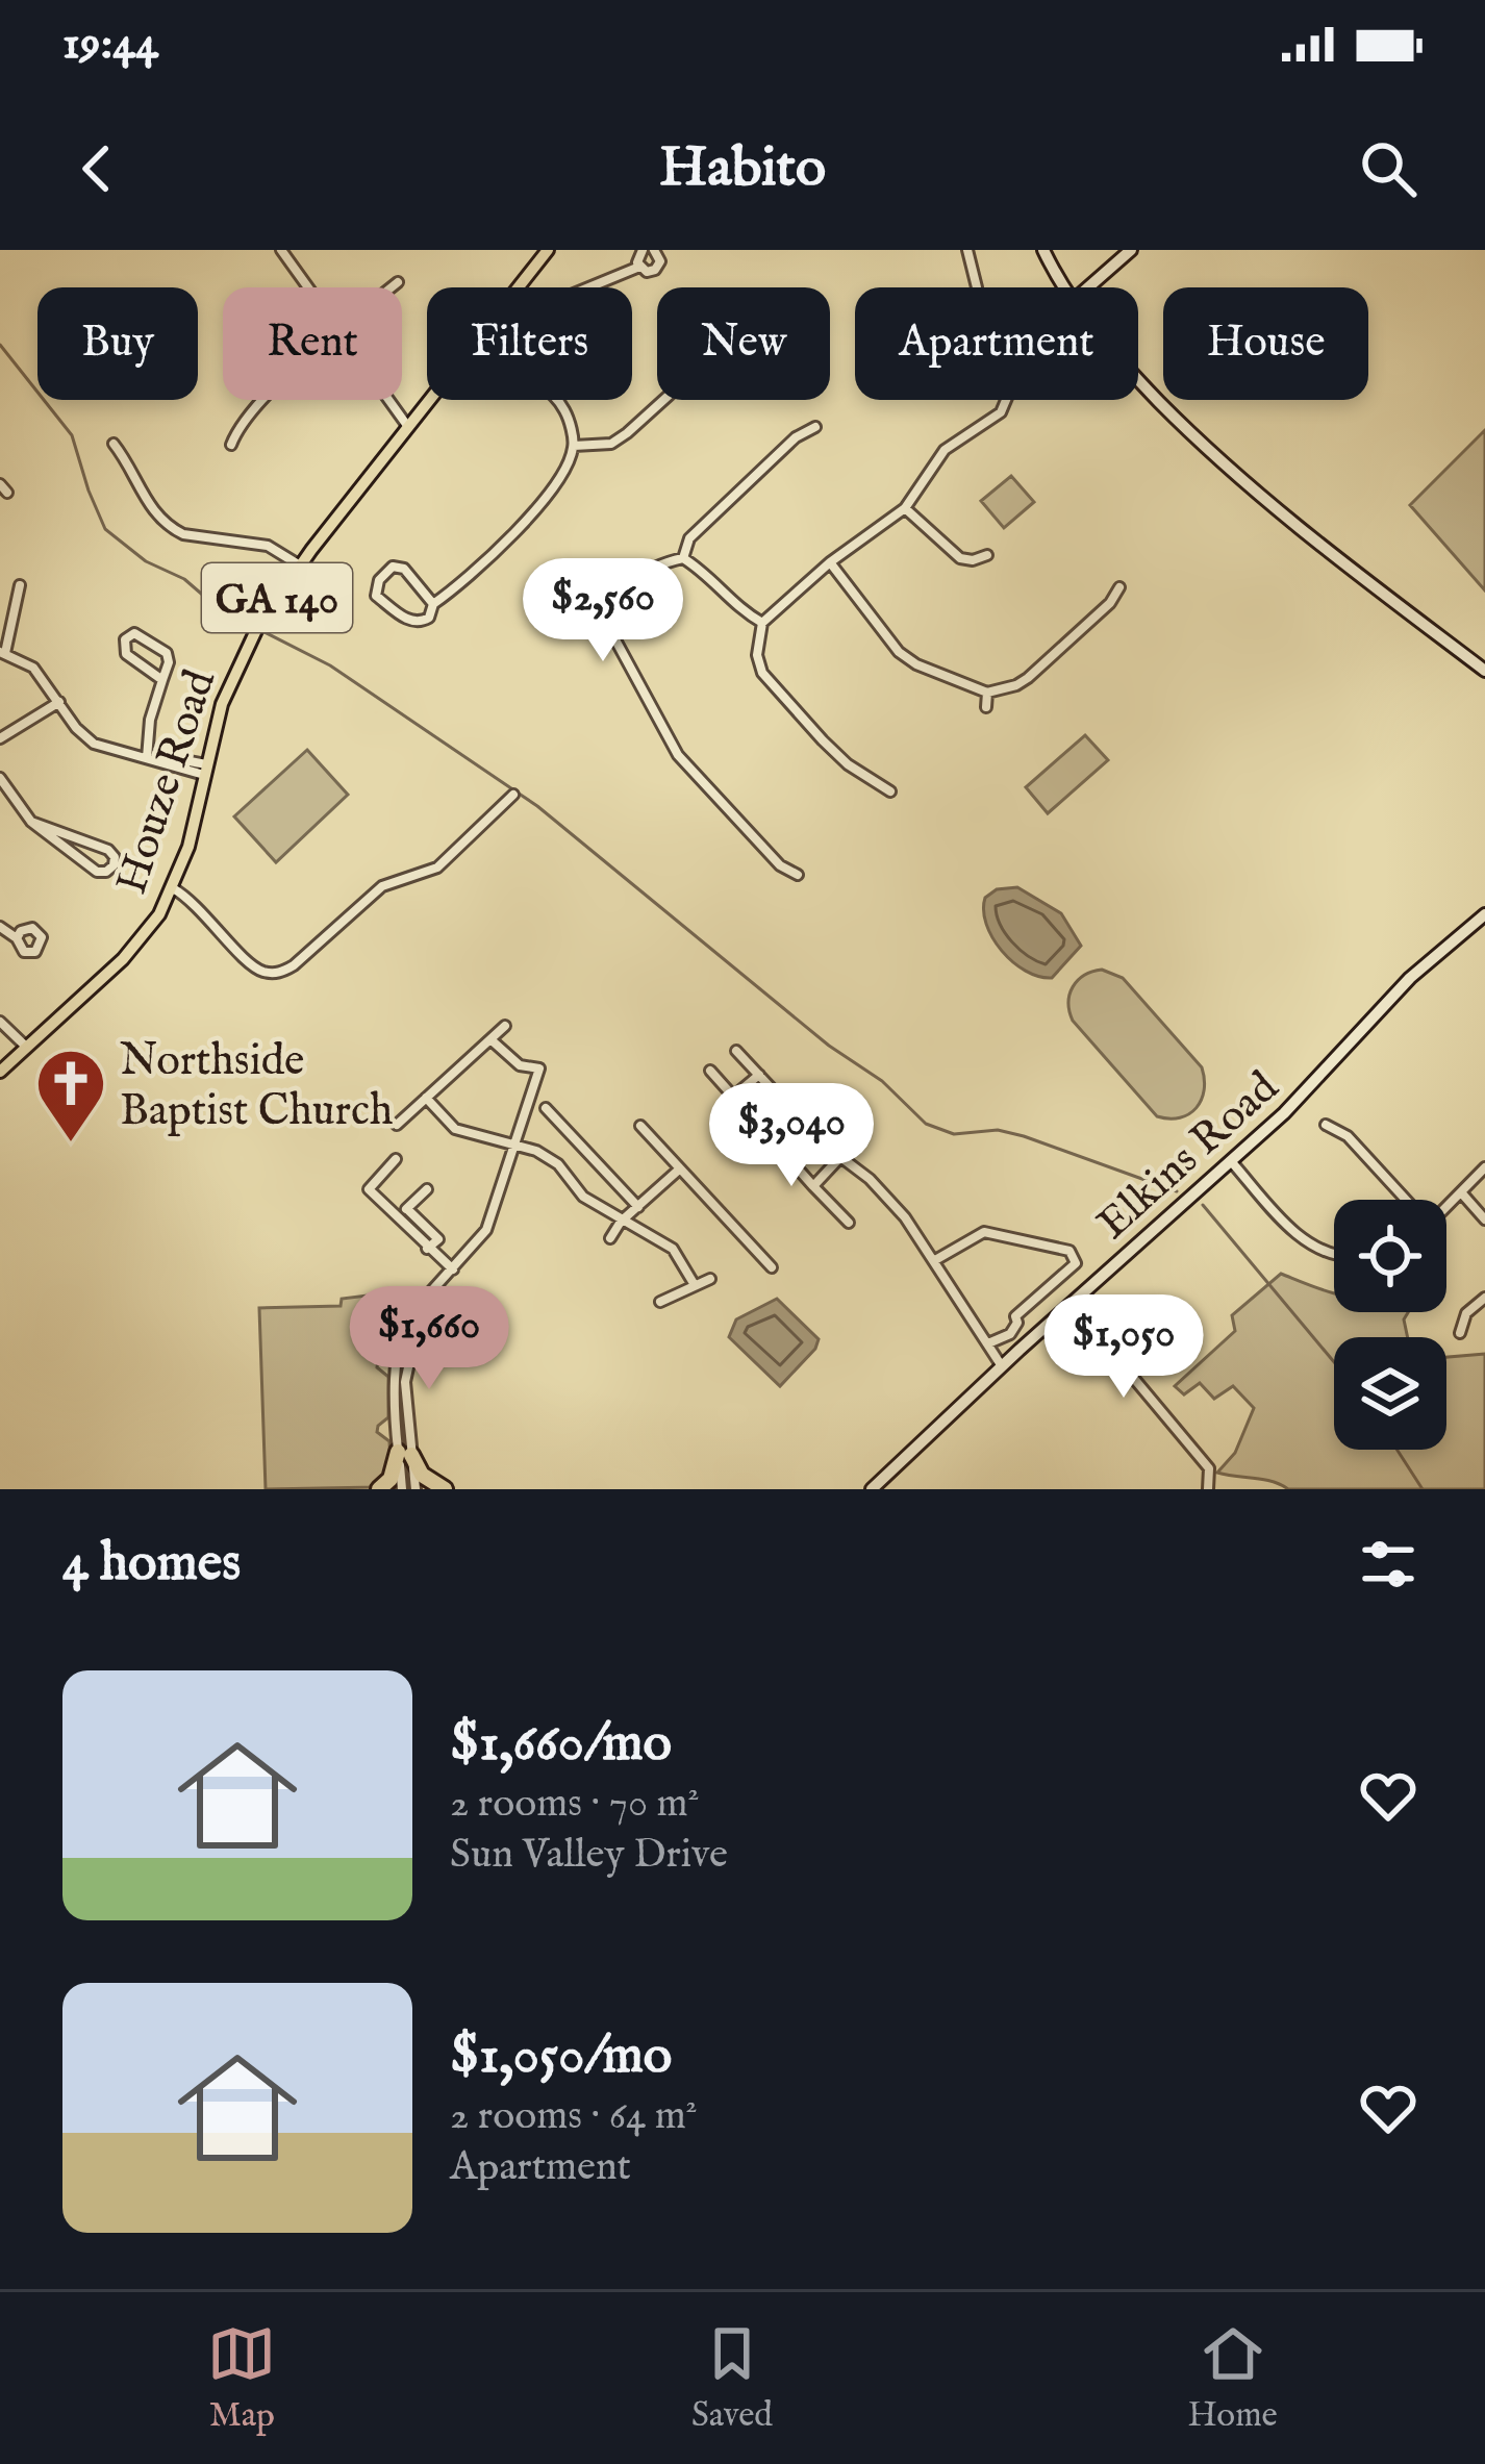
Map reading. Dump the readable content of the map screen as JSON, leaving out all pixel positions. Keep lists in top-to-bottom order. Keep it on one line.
{"streets":{"main road":["GA 140","Houze Road"],"street":["Elkins Road"]},"places":{"church":["Northside Baptist Church"]},"page":{"status":"19:44","header":"Habito","chip":["Buy","Rent","Filters","New","Apartment","House"],"price":["$2,560","$3,040","$1,660","$1,050"],"heading":"4 homes","list":[{"name":"$1,660/mo","note":"2 rooms · 70 m² · Sun Valley Drive"},{"name":"$1,050/mo","note":"2 rooms · 64 m² · Apartment"}],"tabs":["Map","Saved","Home"]}}
